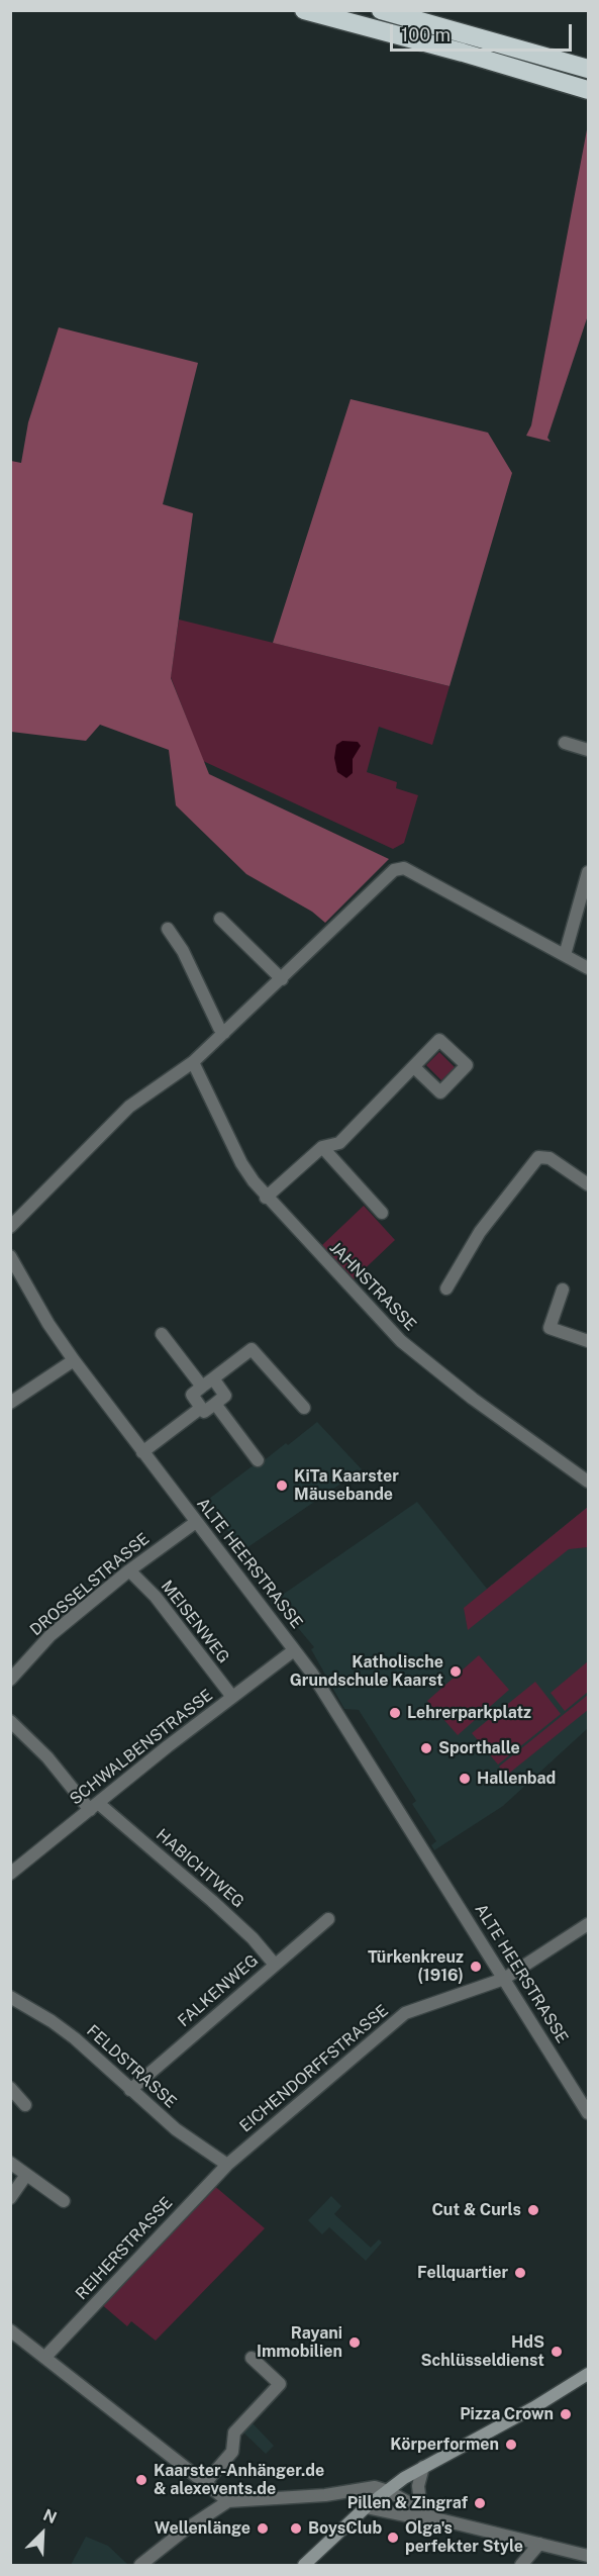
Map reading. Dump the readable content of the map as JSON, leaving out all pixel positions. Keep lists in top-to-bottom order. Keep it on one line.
{"streets":{"street":["JAHNSTRASSE","ALTE HEERSTRASSE","DROSSELSTRASSE","MEISENWEG","SCHWALBENSTRASSE","HABICHTWEG","FALKENWEG","FELDSTRASSE","EICHENDORFFSTRASSE","REIHERSTRASSE"]},"crossings":[["ALTE HEERSTRASSE","DROSSELSTRASSE"],["ALTE HEERSTRASSE","SCHWALBENSTRASSE"],["ALTE HEERSTRASSE","EICHENDORFFSTRASSE"],["DROSSELSTRASSE","MEISENWEG"],["MEISENWEG","SCHWALBENSTRASSE"],["SCHWALBENSTRASSE","HABICHTWEG"],["HABICHTWEG","FALKENWEG"],["FALKENWEG","FELDSTRASSE"],["FELDSTRASSE","EICHENDORFFSTRASSE"],["FELDSTRASSE","REIHERSTRASSE"],["EICHENDORFFSTRASSE","REIHERSTRASSE"]],"places":["KiTa Kaarster Mäusebande","Katholische Grundschule Kaarst","Lehrerparkplatz","Sporthalle","Hallenbad","Türkenkreuz (1916)","Cut & Curls","Fellquartier","Rayani Immobilien","HdS Schlüsseldienst","Pizza Crown","Körperformen","Kaarster-Anhänger.de & alexevents.de","Pillen & Zingraf","Wellenlänge","BoysClub","Olga's perfekter Style"],"scale_bar":"100 m","north":"top right"}
